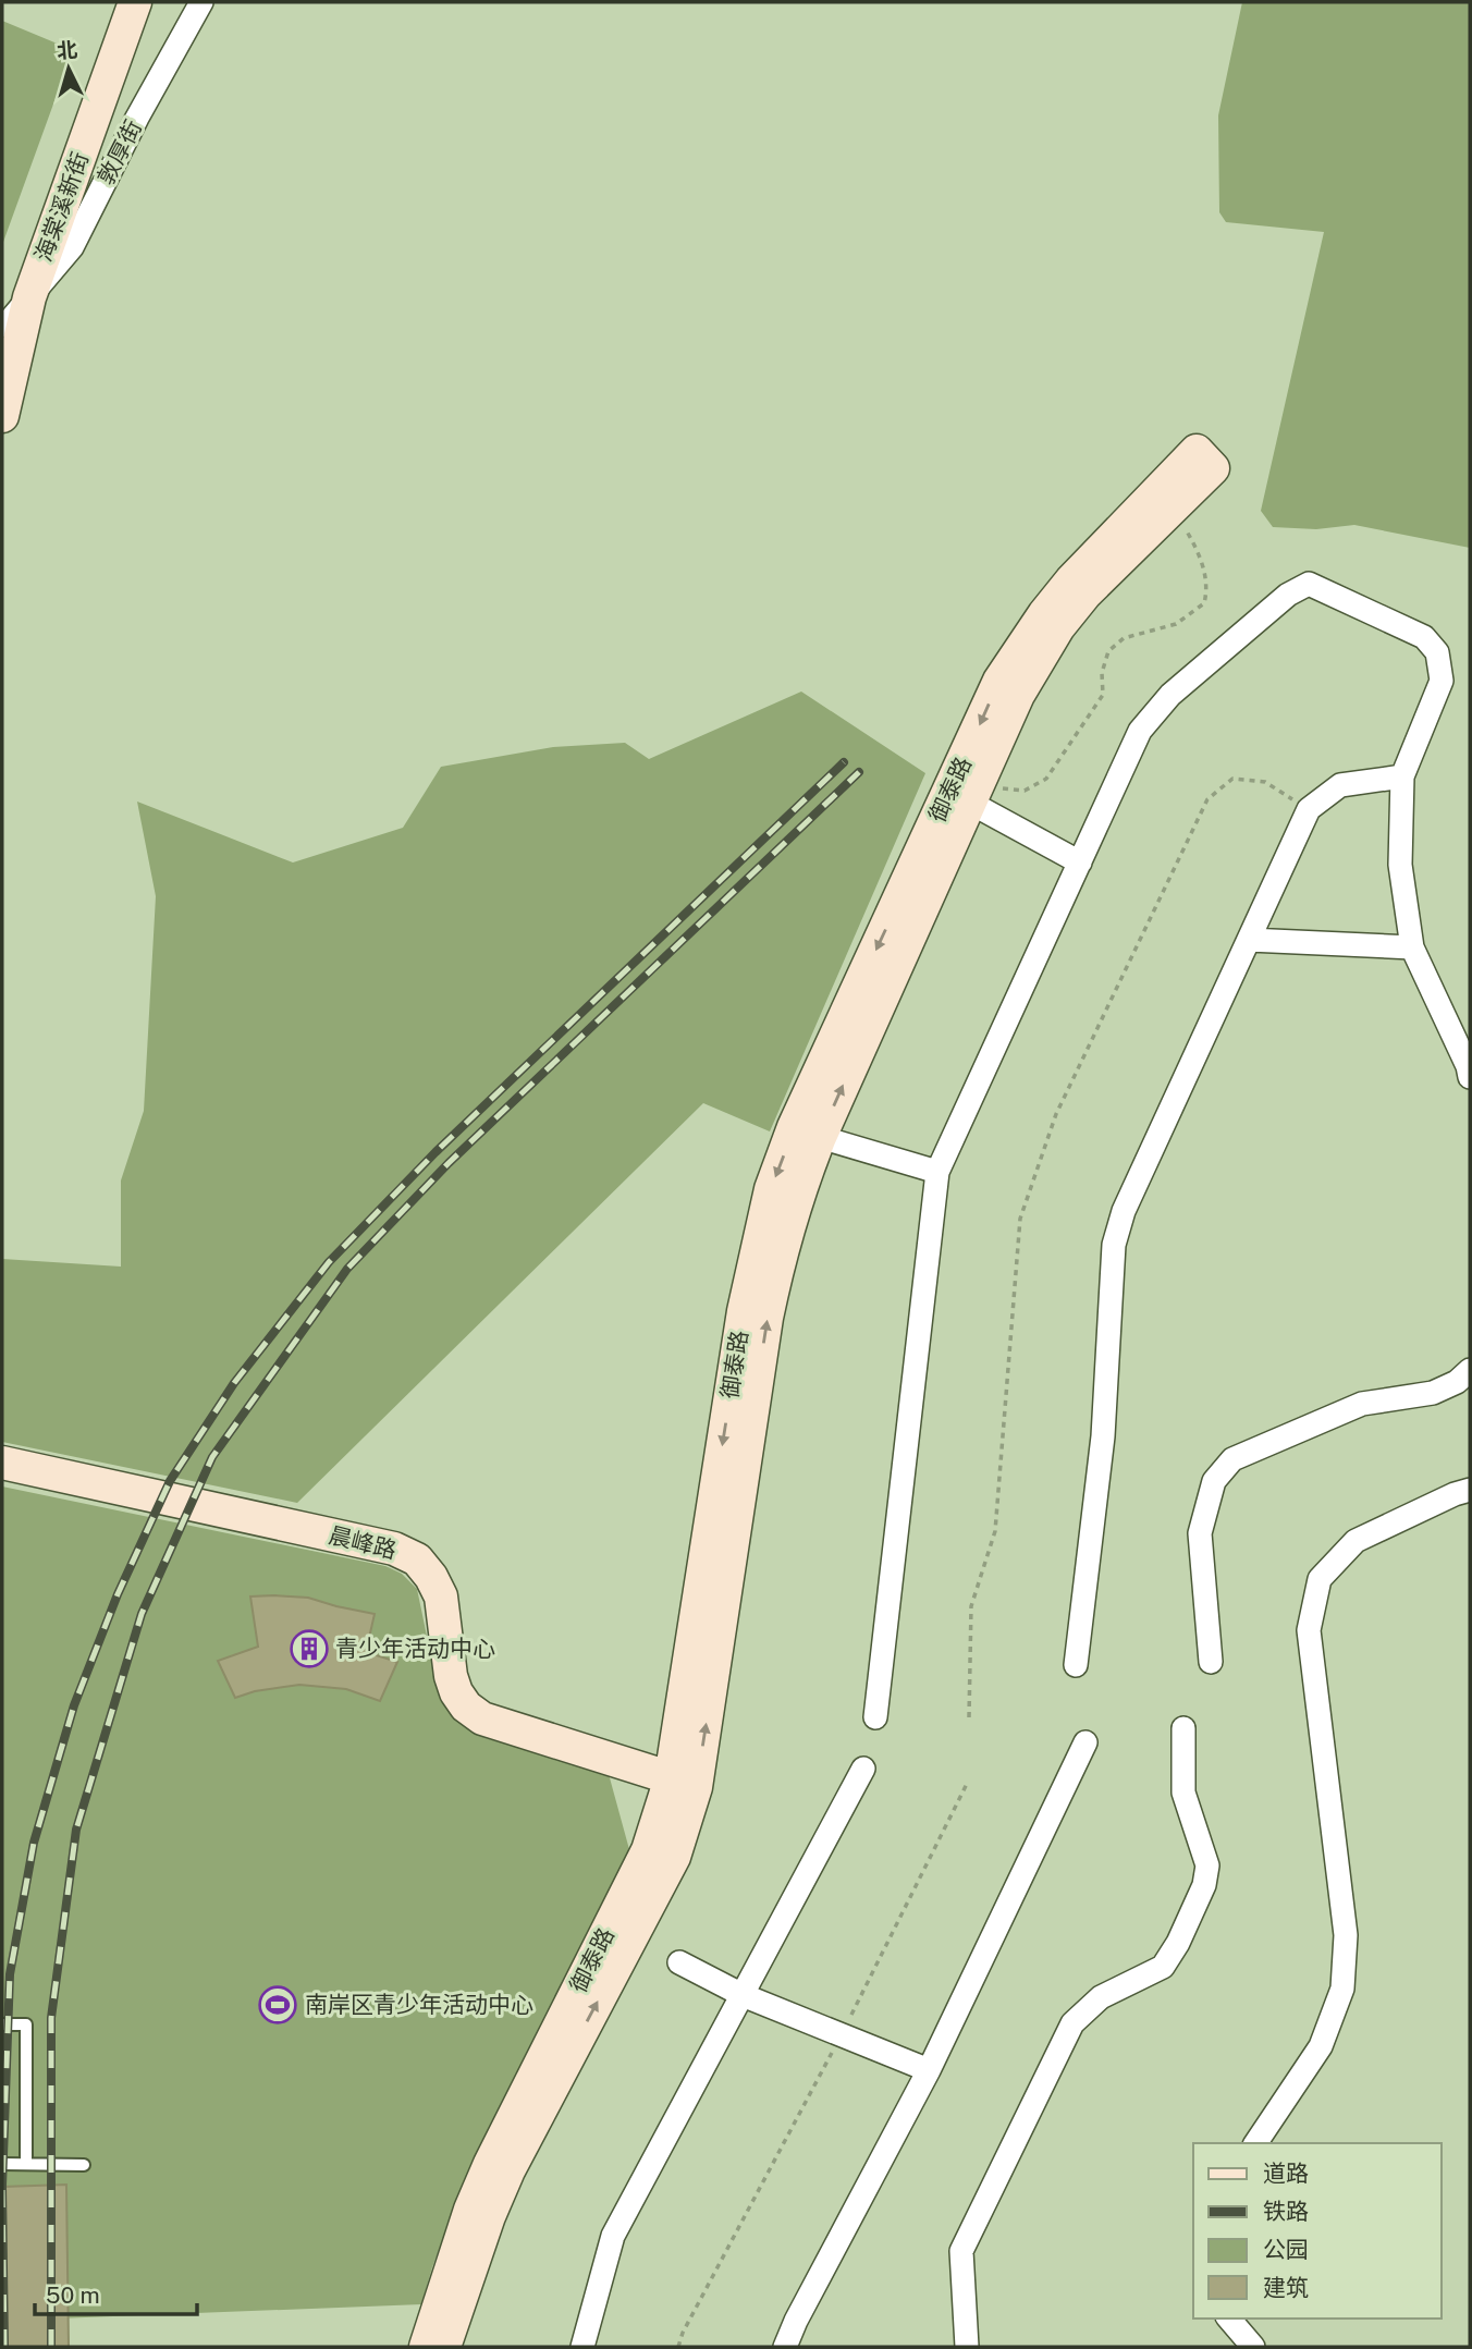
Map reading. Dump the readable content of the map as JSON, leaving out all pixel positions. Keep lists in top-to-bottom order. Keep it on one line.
{"streets":{"street":["敦厚街","海棠溪新街","御泰路","晨峰路"]},"crossings":[["敦厚街","海棠溪新街"],["御泰路","晨峰路"]],"places":{"building":["青少年活动中心"],"sports":["南岸区青少年活动中心"]},"legend":["道路","铁路","公园","建筑"],"scale_bar":"50 m","north":"top"}
